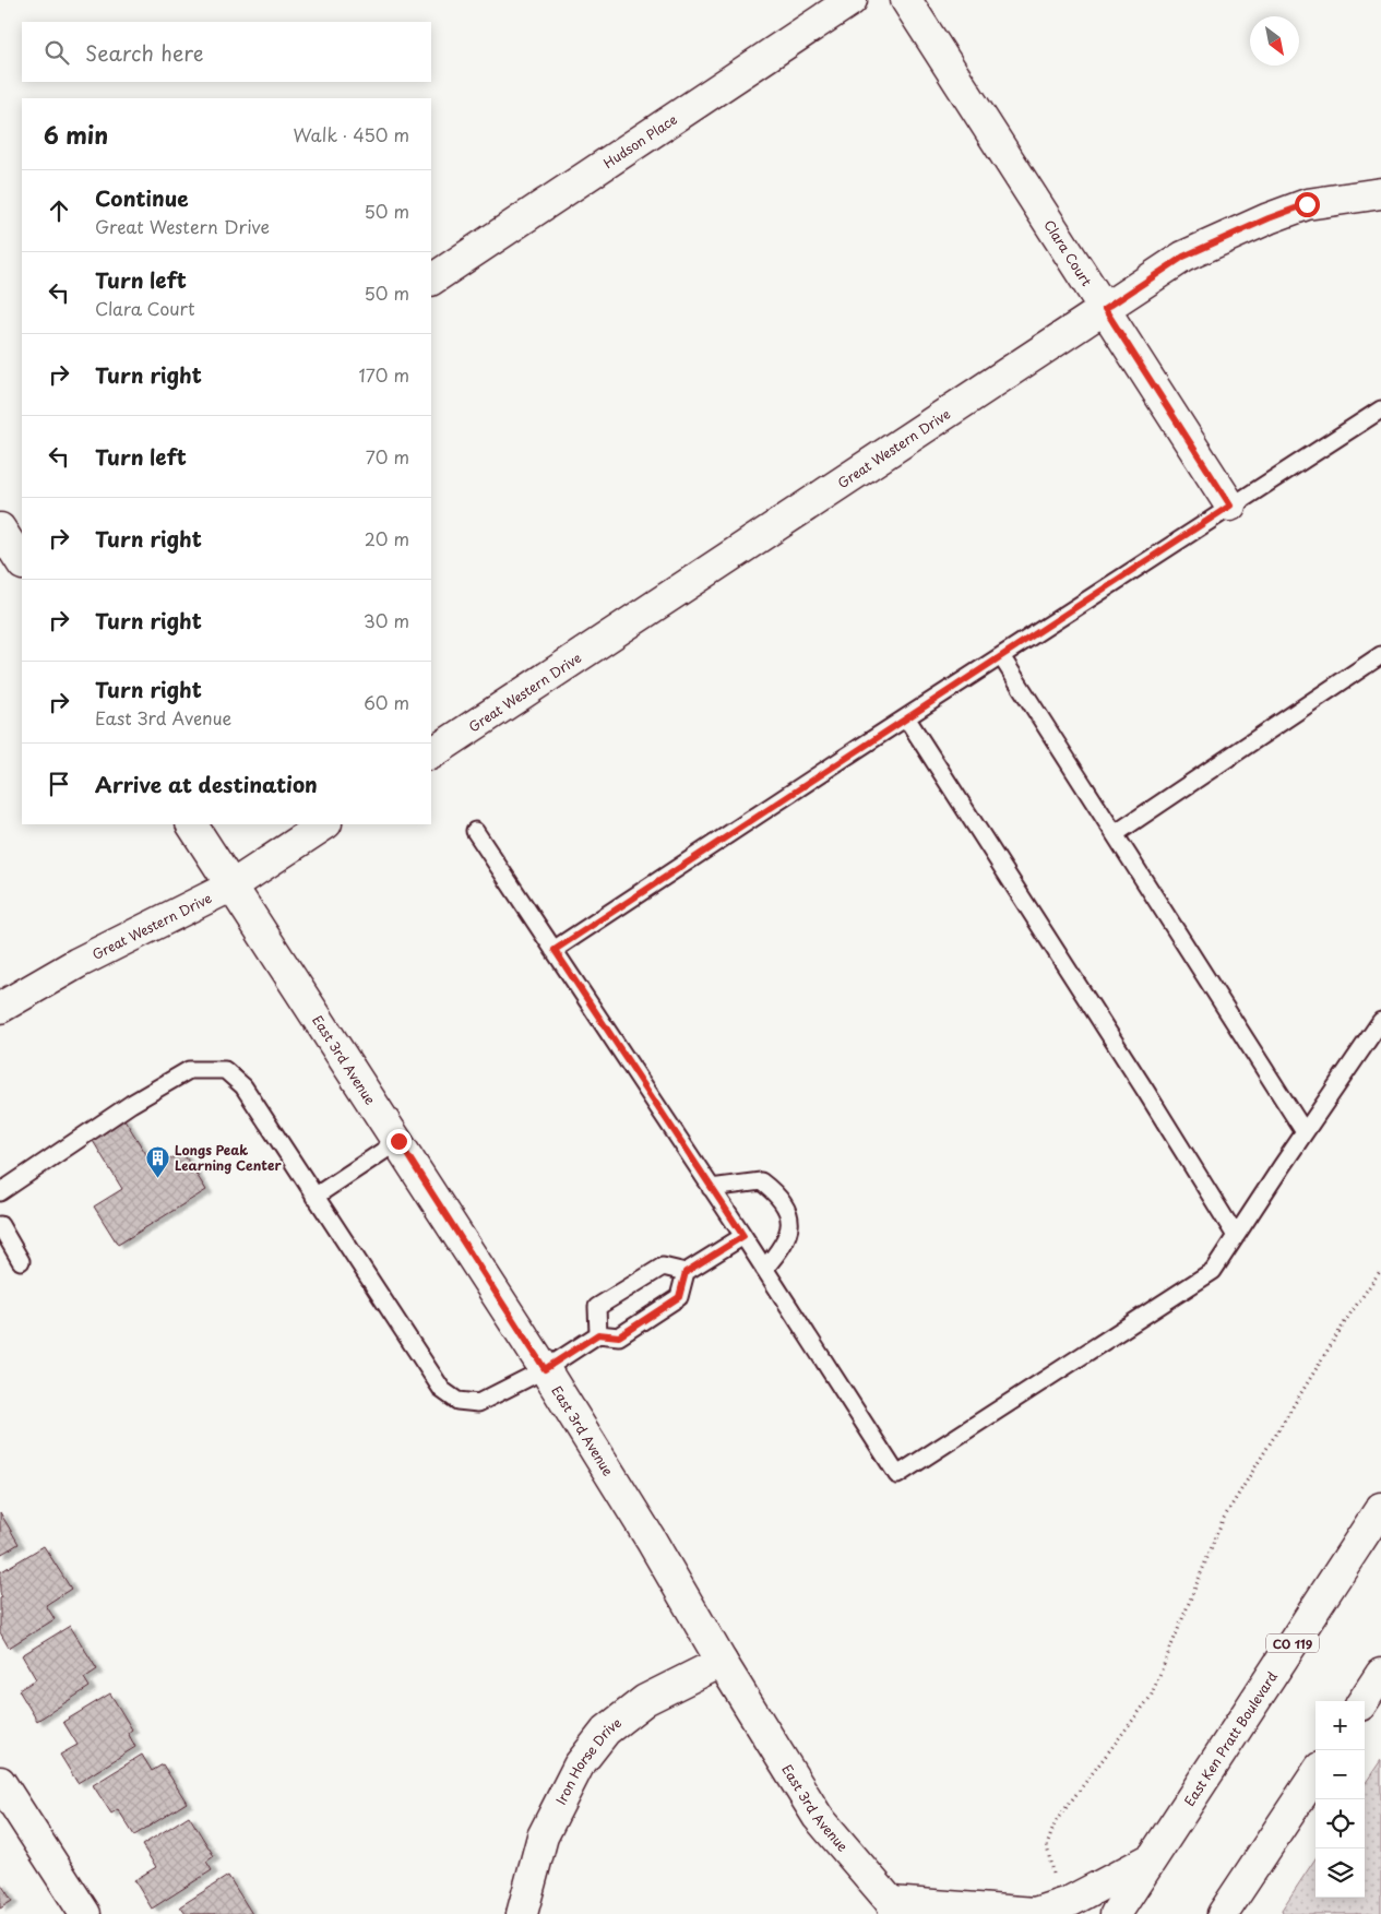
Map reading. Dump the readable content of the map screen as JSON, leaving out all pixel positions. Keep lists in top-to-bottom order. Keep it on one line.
{"streets":{"main road":["Hudson Place","Clara Court","Great Western Drive","East 3rd Avenue","CO 119","East Ken Pratt Boulevard","Iron Horse Drive"]},"crossings":[["Clara Court","Great Western Drive"],["Great Western Drive","East 3rd Avenue"],["East 3rd Avenue","Iron Horse Drive"]],"places":{"building":["Longs Peak Learning Center"]},"north":"bottom right","page":{"search":"Search here","heading":["6 min","Walk · 450 m"],"list":[["Continue","Great Western Drive","50 m"],["Turn left","Clara Court","50 m"],["Turn right","170 m"],["Turn left","70 m"],["Turn right","20 m"],["Turn right","30 m"],["Turn right","East 3rd Avenue","60 m"],"Arrive at destination"],"map_buttons":["+","−"]}}
